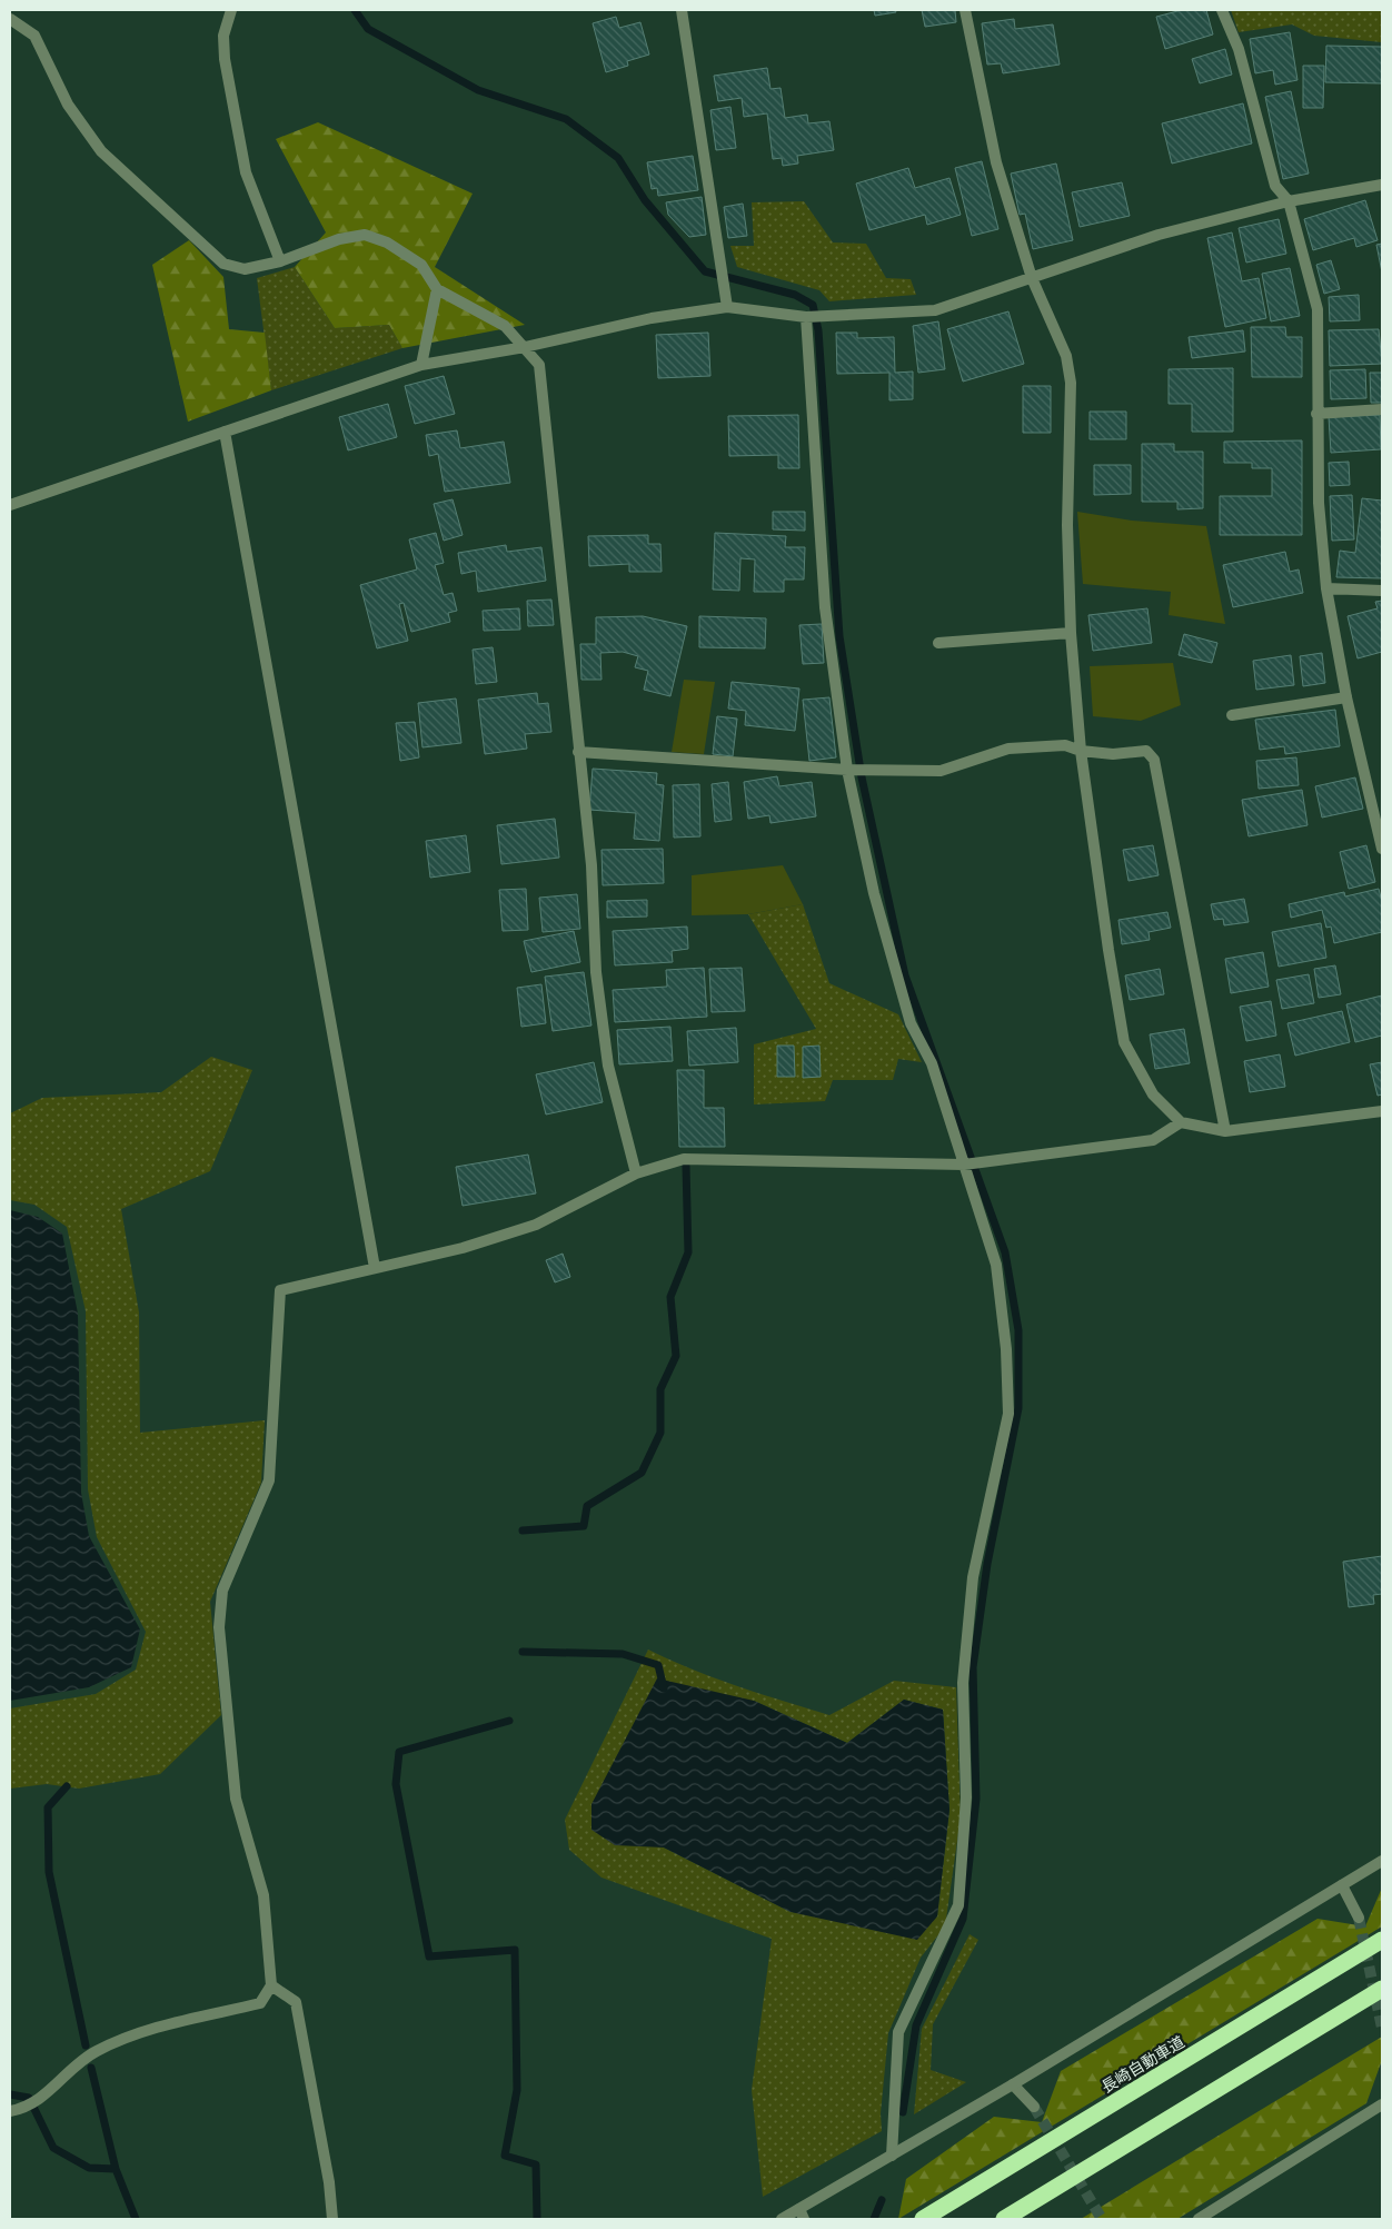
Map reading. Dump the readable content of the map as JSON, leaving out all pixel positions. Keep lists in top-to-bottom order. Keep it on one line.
{"streets":{"highway":["長崎自動車道"]}}
